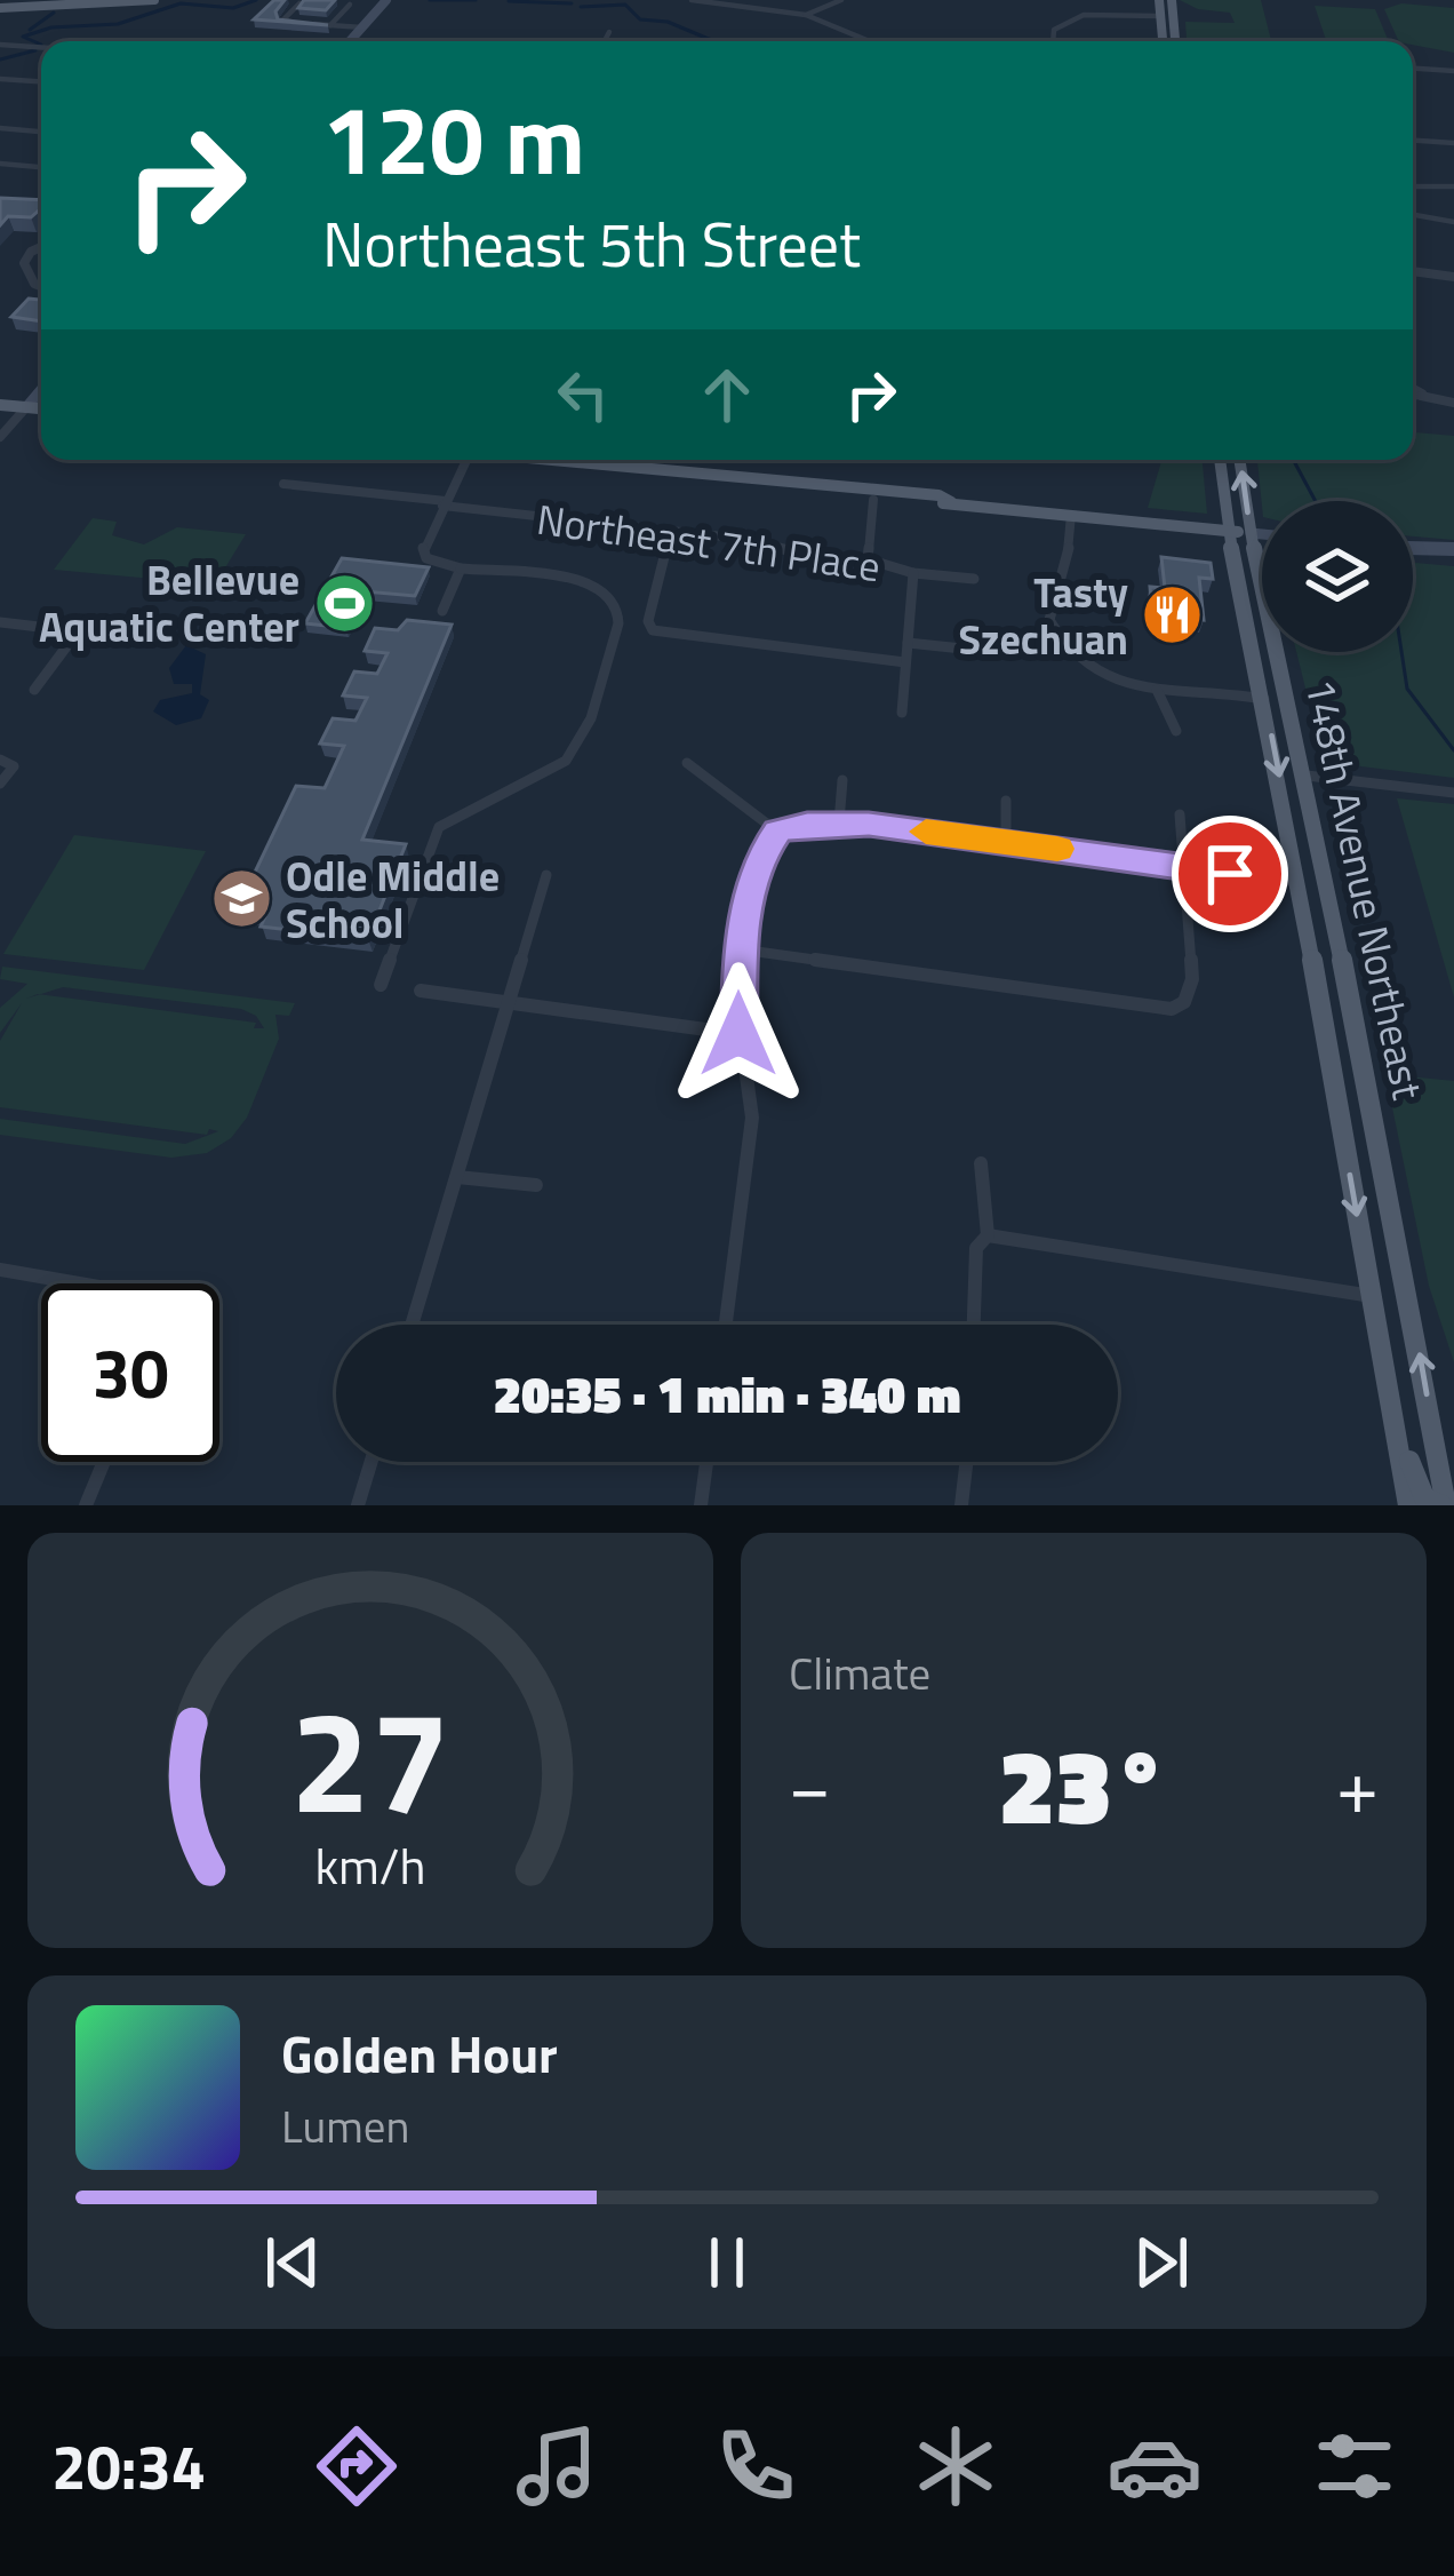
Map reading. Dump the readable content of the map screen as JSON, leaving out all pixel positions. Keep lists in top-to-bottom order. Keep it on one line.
{"streets":{"main road":["148th Avenue Northeast"],"street":["Northeast 7th Place"]},"places":{"sports":["Bellevue Aquatic Center"],"restaurant":["Tasty Szechuan"],"school or university":["Odle Middle School"]},"page":{"turn":["120 m","Northeast 5th Street"],"limit":"30","trip":"20:35 · 1 min · 340 m","tile":"Climate","heat":["−","23°","+"],"song":["Golden Hour","Lumen"],"tabs":"20:34","gauge":["27","km/h"]}}
